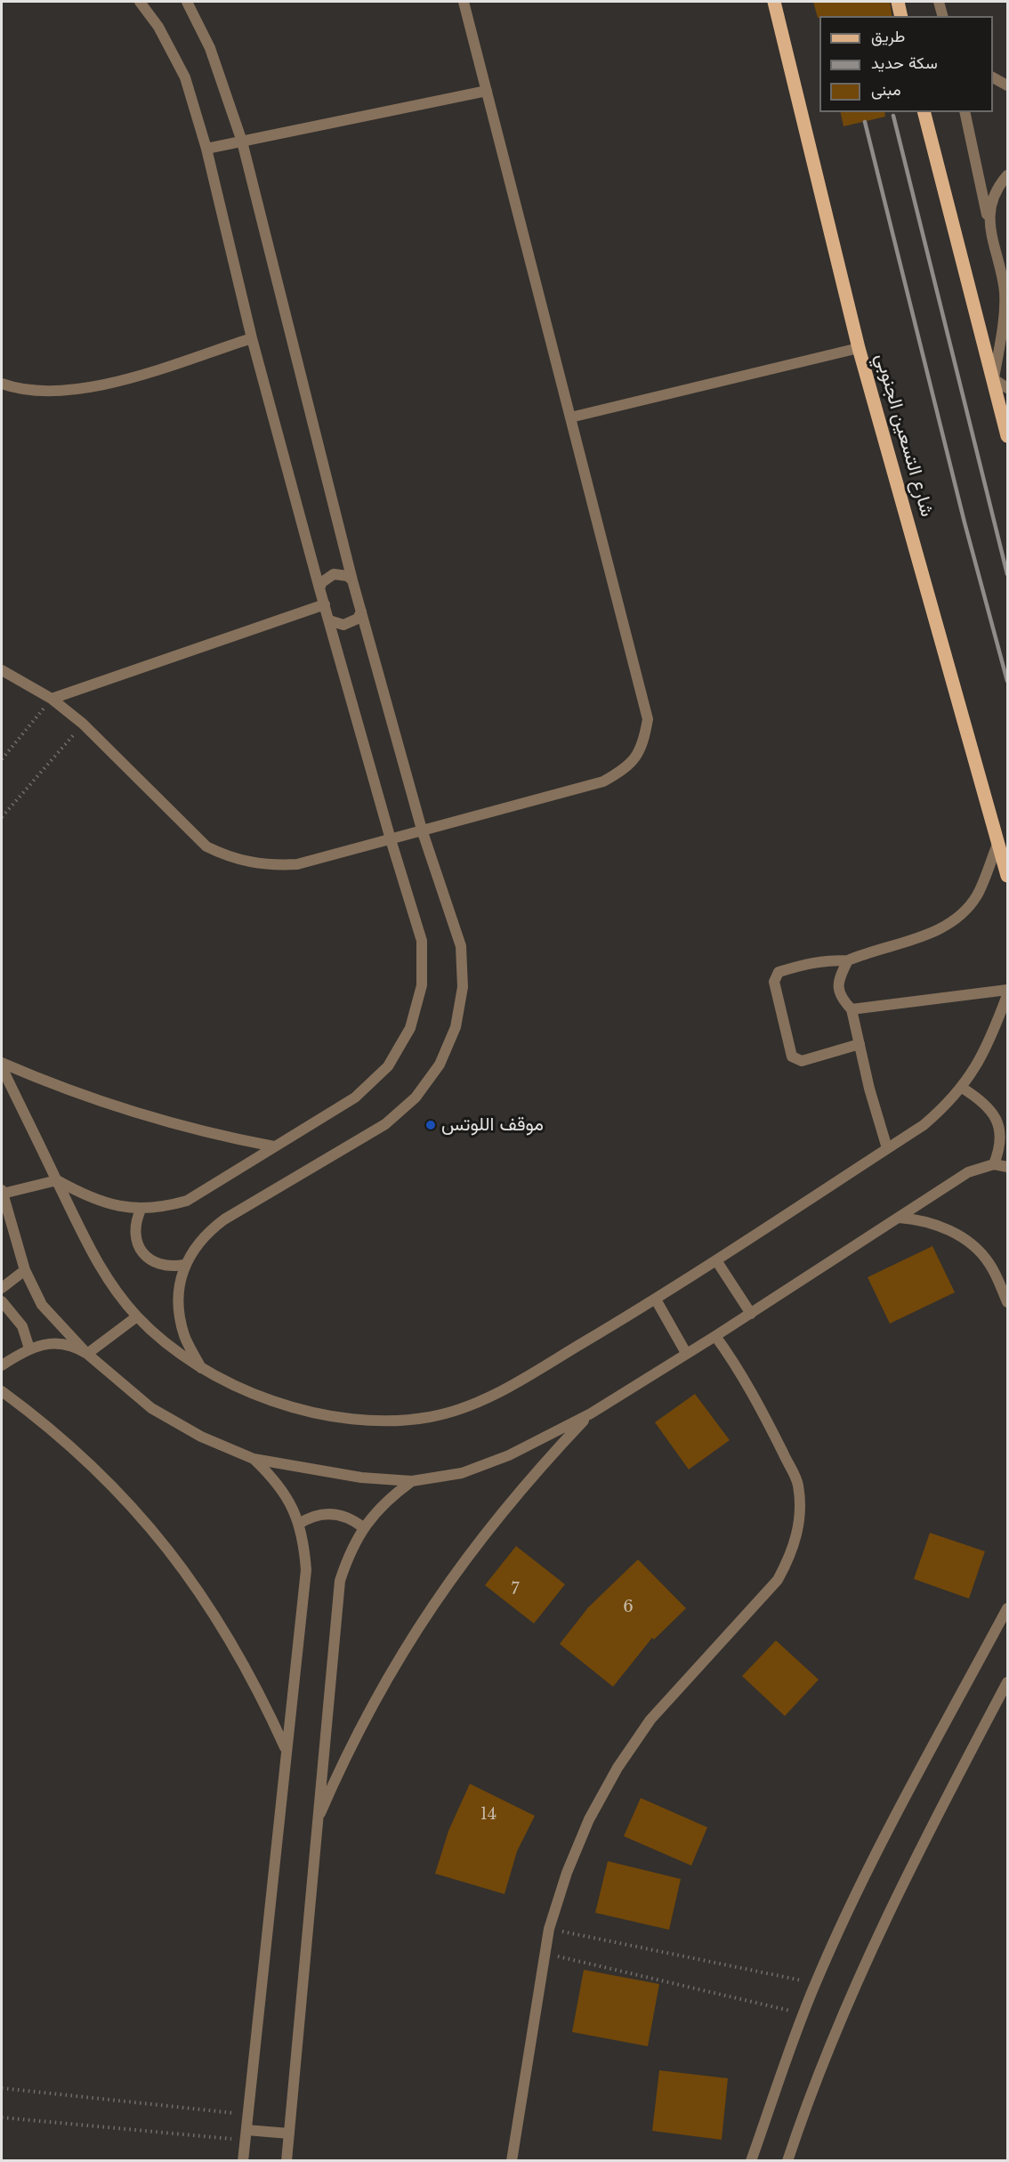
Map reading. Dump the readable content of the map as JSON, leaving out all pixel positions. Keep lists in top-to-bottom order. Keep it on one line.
{"streets":{"main road":["شارع التسعين الجنوبي"]},"places":["موقف اللوتس"],"house_numbers":["7","6","14"],"legend":["طريق","سكة حديد","مبنى"]}
